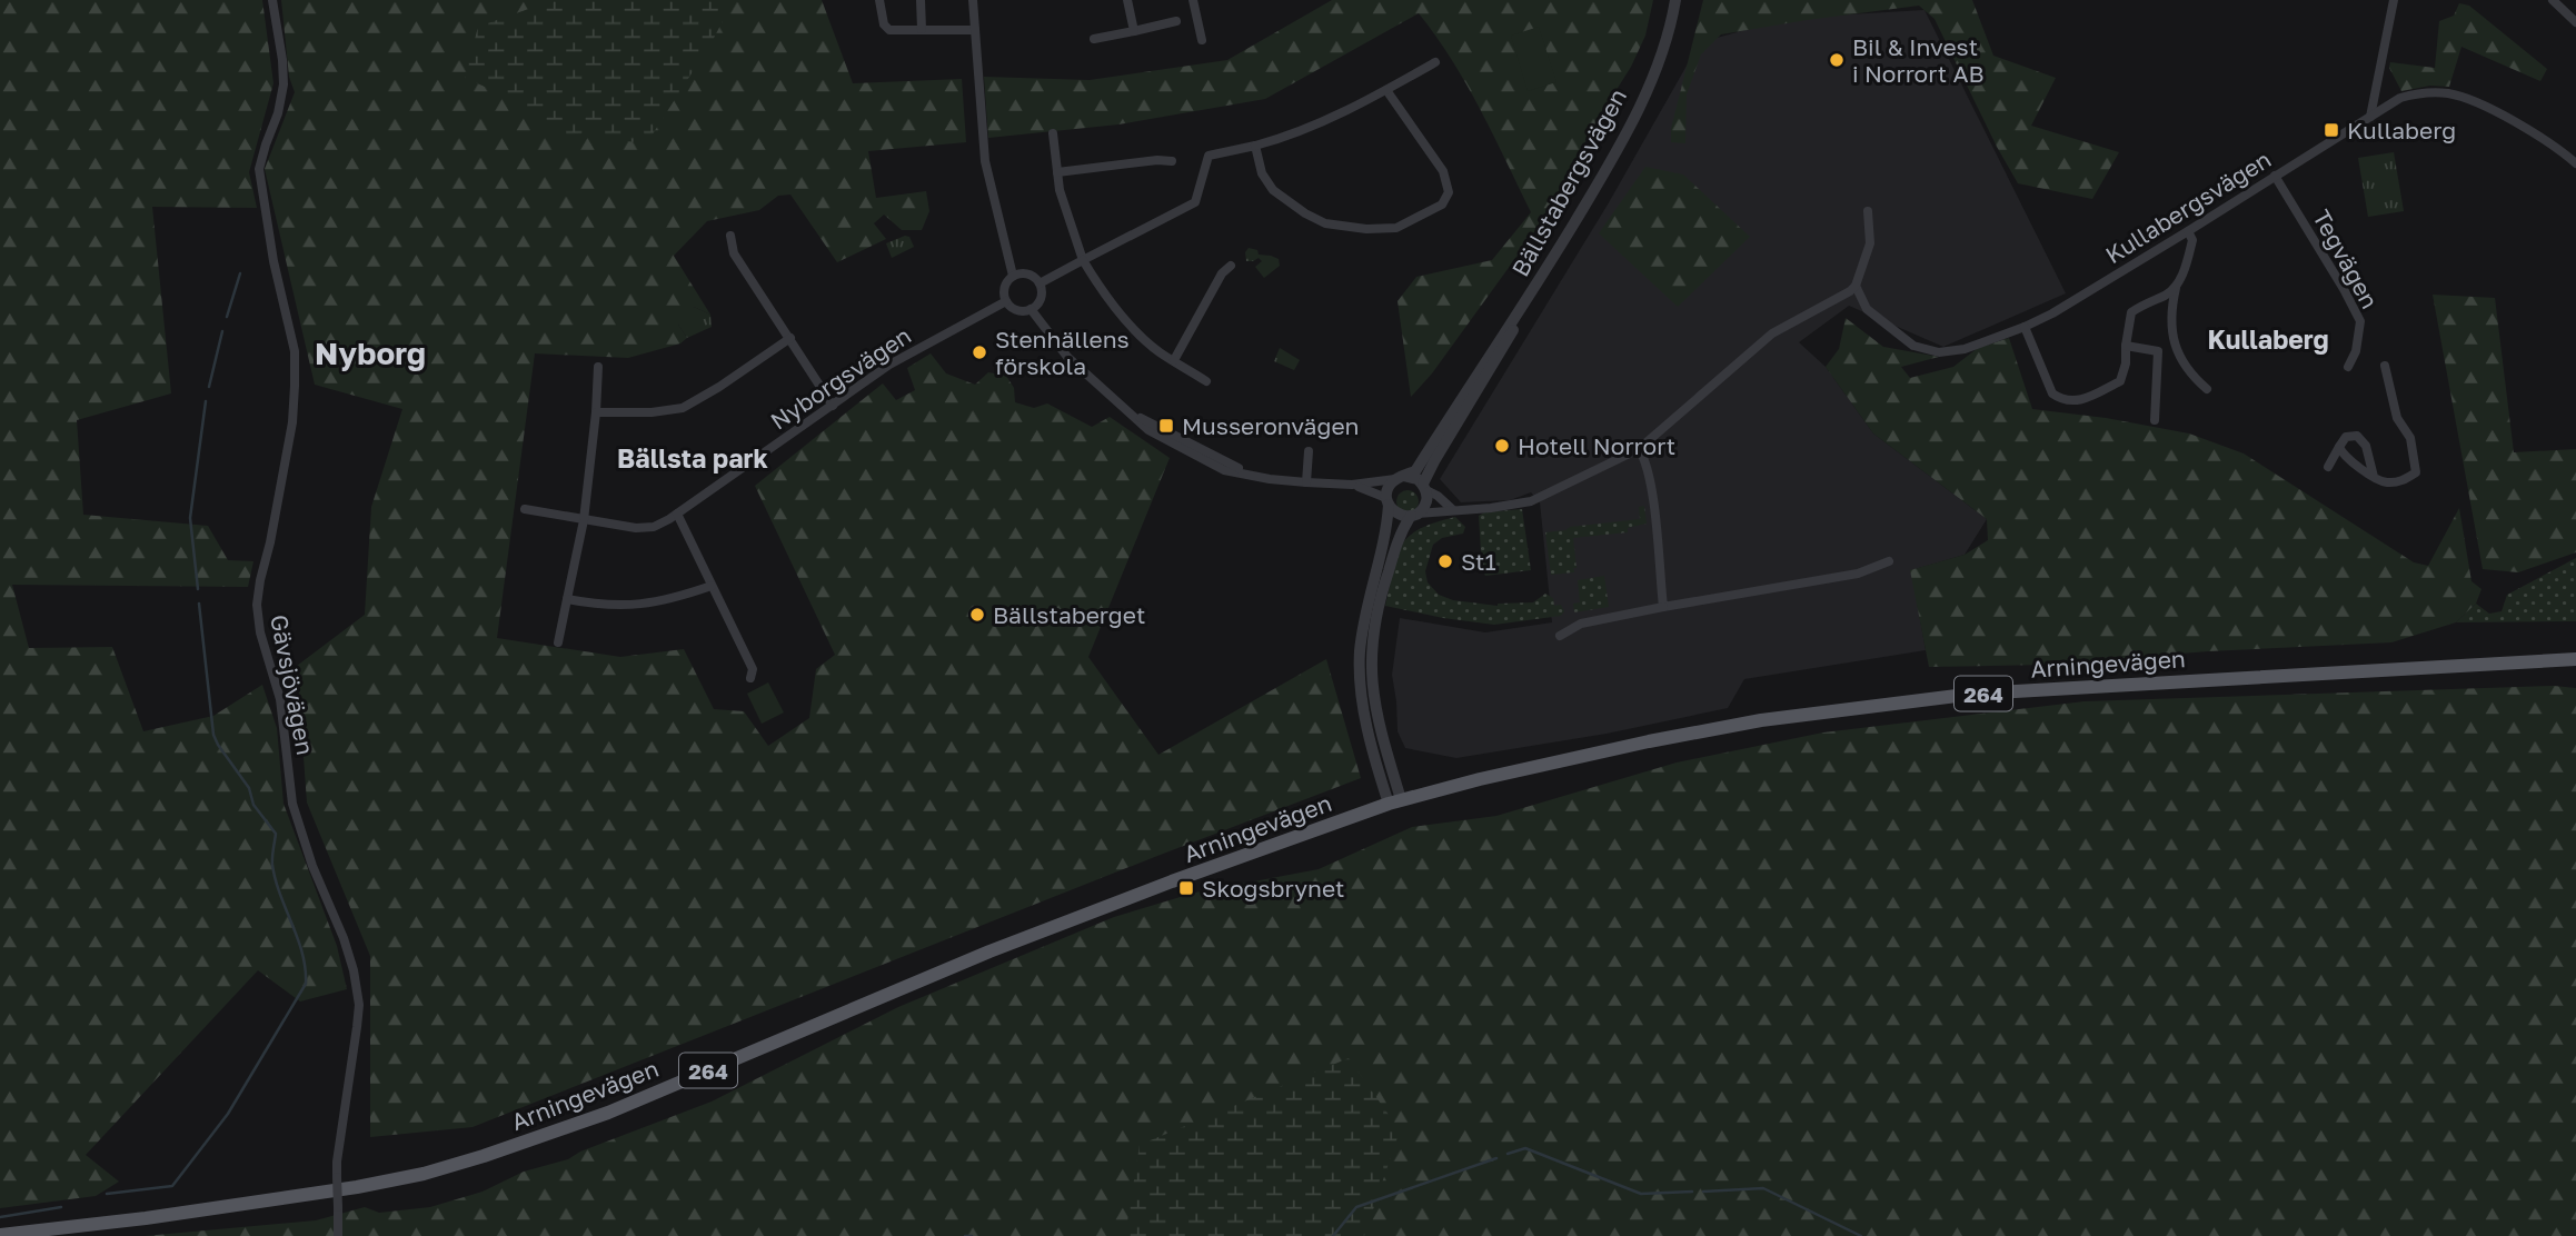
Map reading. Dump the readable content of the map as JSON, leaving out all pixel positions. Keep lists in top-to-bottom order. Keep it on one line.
{"streets":{"main road":["Arningevägen","264"],"street":["Bällstabergsvägen","Kullabergsvägen","Tegvägen","Nyborgsvägen","Gävsjövägen"]},"crossings":[["Kullabergsvägen","Tegvägen"]],"districts":["Kullaberg","Nyborg","Bällsta park"],"places":{"other":["Bil & Invest i Norrort AB","Stenhällens förskola","Hotell Norrort","St1","Bällstaberget"],"transit":["Kullaberg","Musseronvägen","Skogsbrynet"]}}
